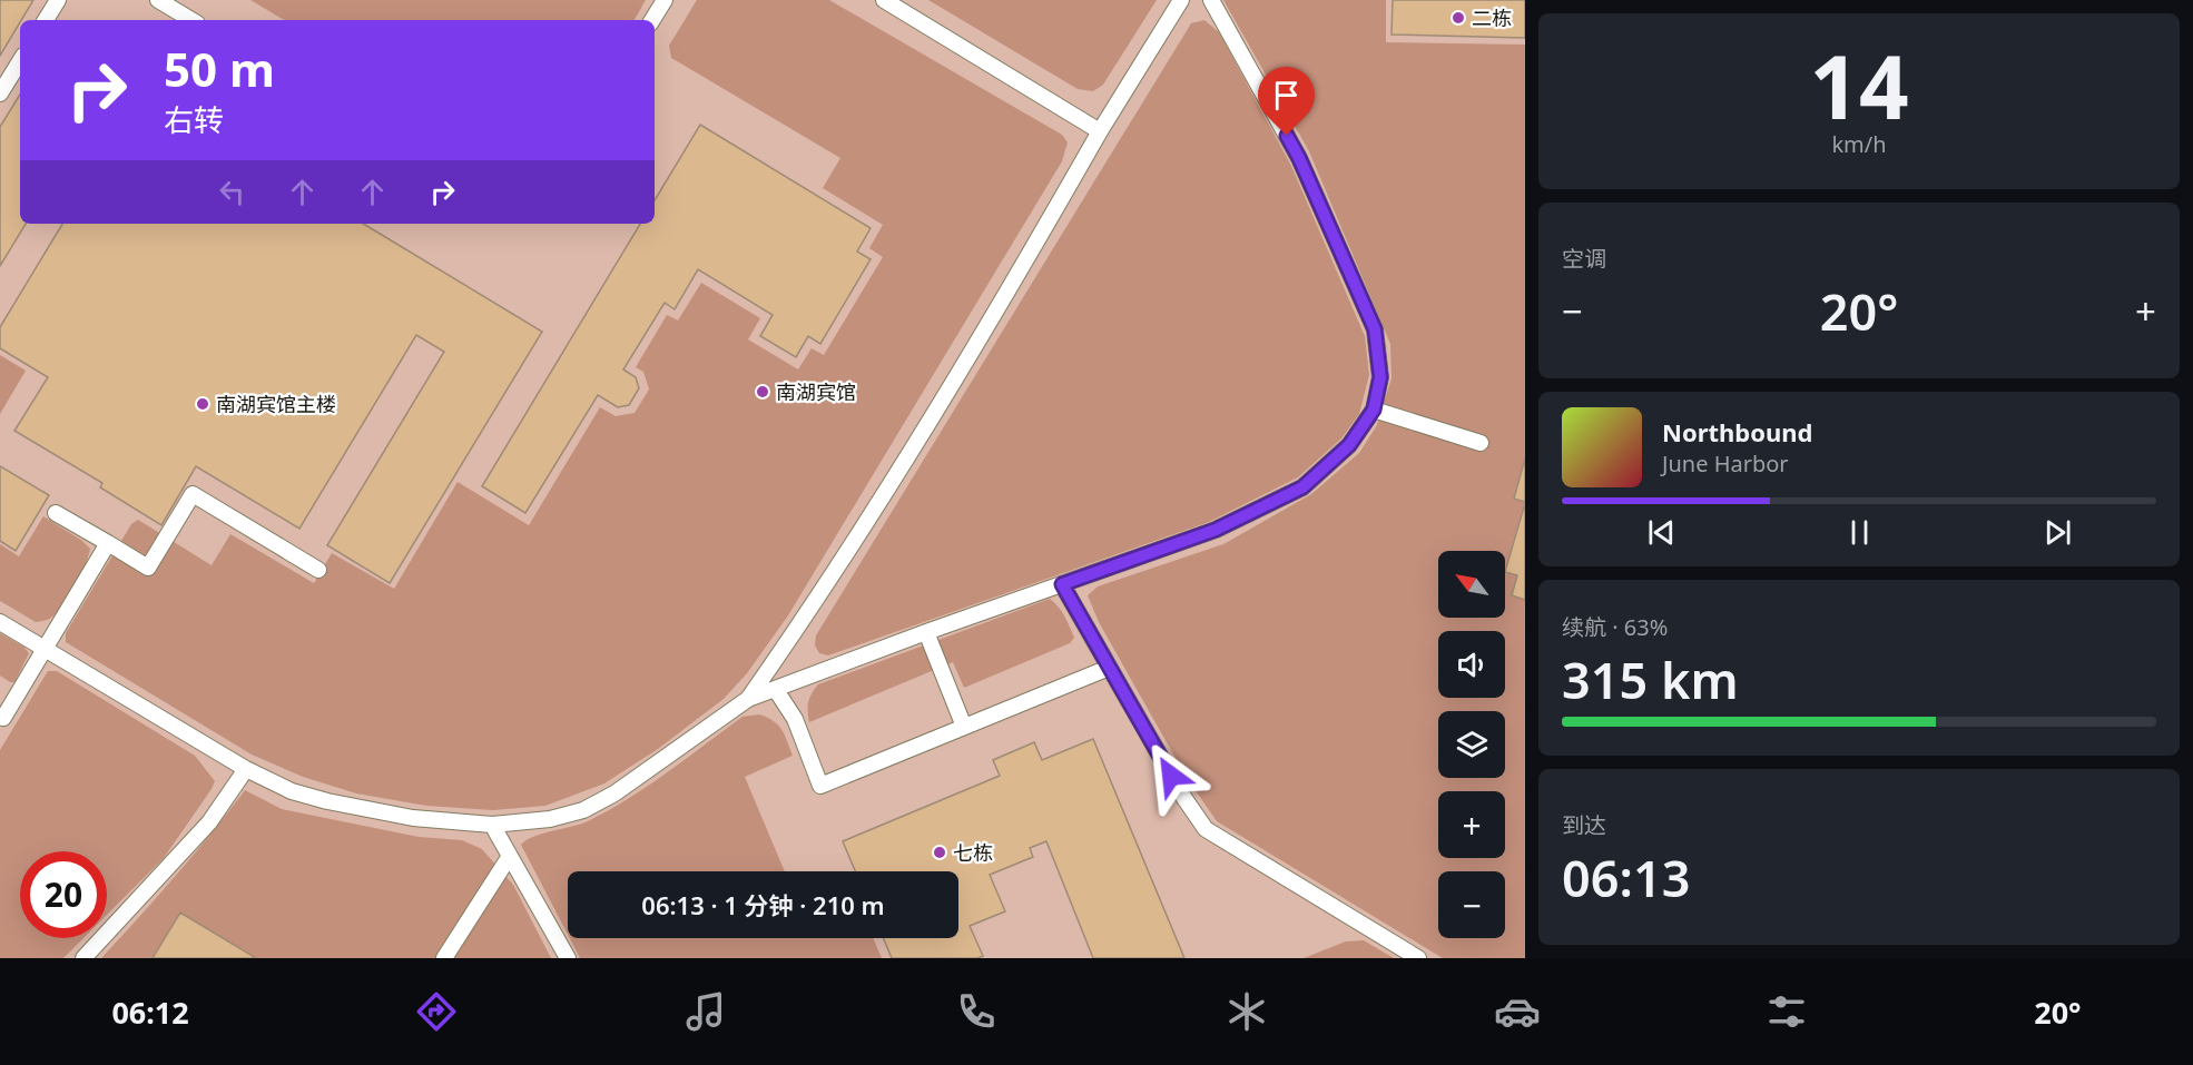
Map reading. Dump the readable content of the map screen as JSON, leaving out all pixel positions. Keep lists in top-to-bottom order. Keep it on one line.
{"places":["二栋","南湖宾馆","南湖宾馆主楼","七栋"],"north":"top left","page":{"tile":[["14","km/h"],"空调",["续航 · 63%","315 km"],["到达","06:13"]],"turn":["50 m","右转"],"heat":["−","20°","+"],"song":["Northbound","June Harbor"],"map_buttons":["+","−"],"limit":"20","trip":"06:13 · 1 分钟 · 210 m","tabs":["06:12","20°"]}}
